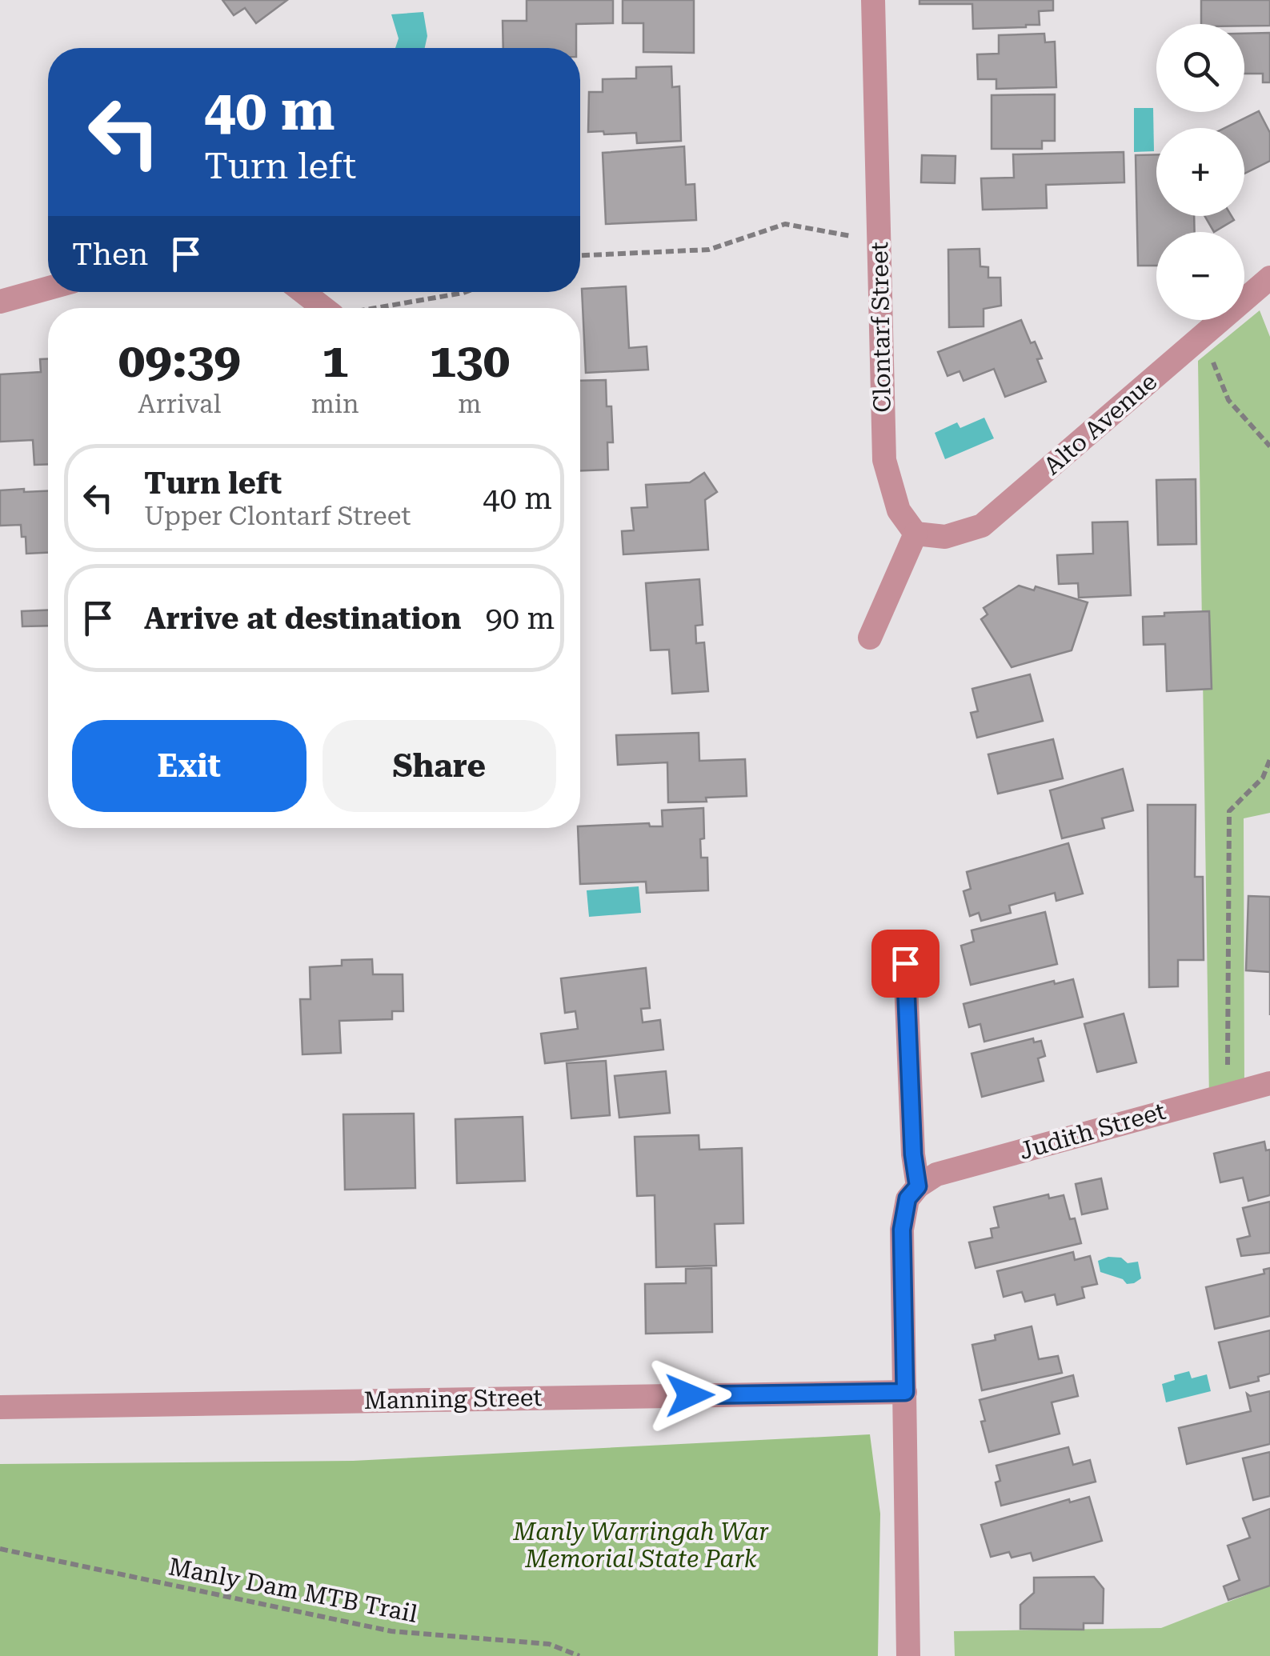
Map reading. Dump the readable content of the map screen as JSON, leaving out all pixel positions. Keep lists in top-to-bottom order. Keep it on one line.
{"streets":{"street":["Clontarf Street","Alto Avenue","Judith Street","Manning Street"],"path":["Manly Dam MTB Trail"]},"crossings":[["Clontarf Street","Alto Avenue"]],"parks":["Manly Warringah War Memorial State Park"],"page":{"map_buttons":["+","−"],"turn":["40 m","Turn left"],"then":"Then","eta":["09:39","Arrival","1","min","130","m"],"list":[{"name":"Turn left","note":"Upper Clontarf Street","value":"40 m"},{"name":"Arrive at destination","value":"90 m"}],"buttons":["Exit","Share"]}}
